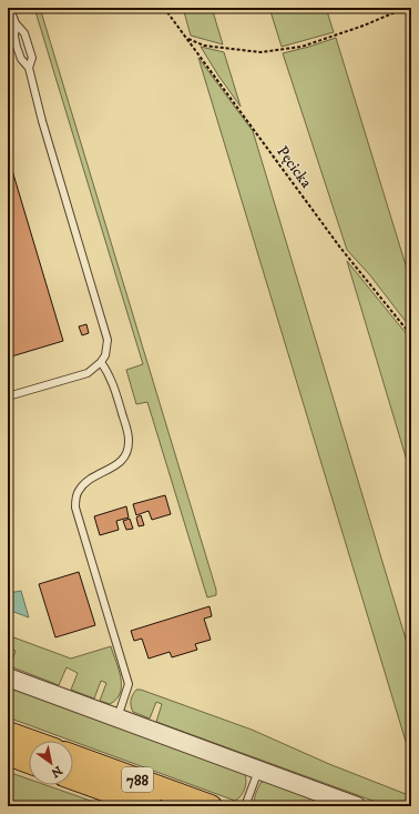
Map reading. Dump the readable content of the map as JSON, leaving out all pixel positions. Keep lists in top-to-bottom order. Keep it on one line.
{"streets":{"main road":["788"],"path":["Pęcicka"]},"north":"bottom right"}
